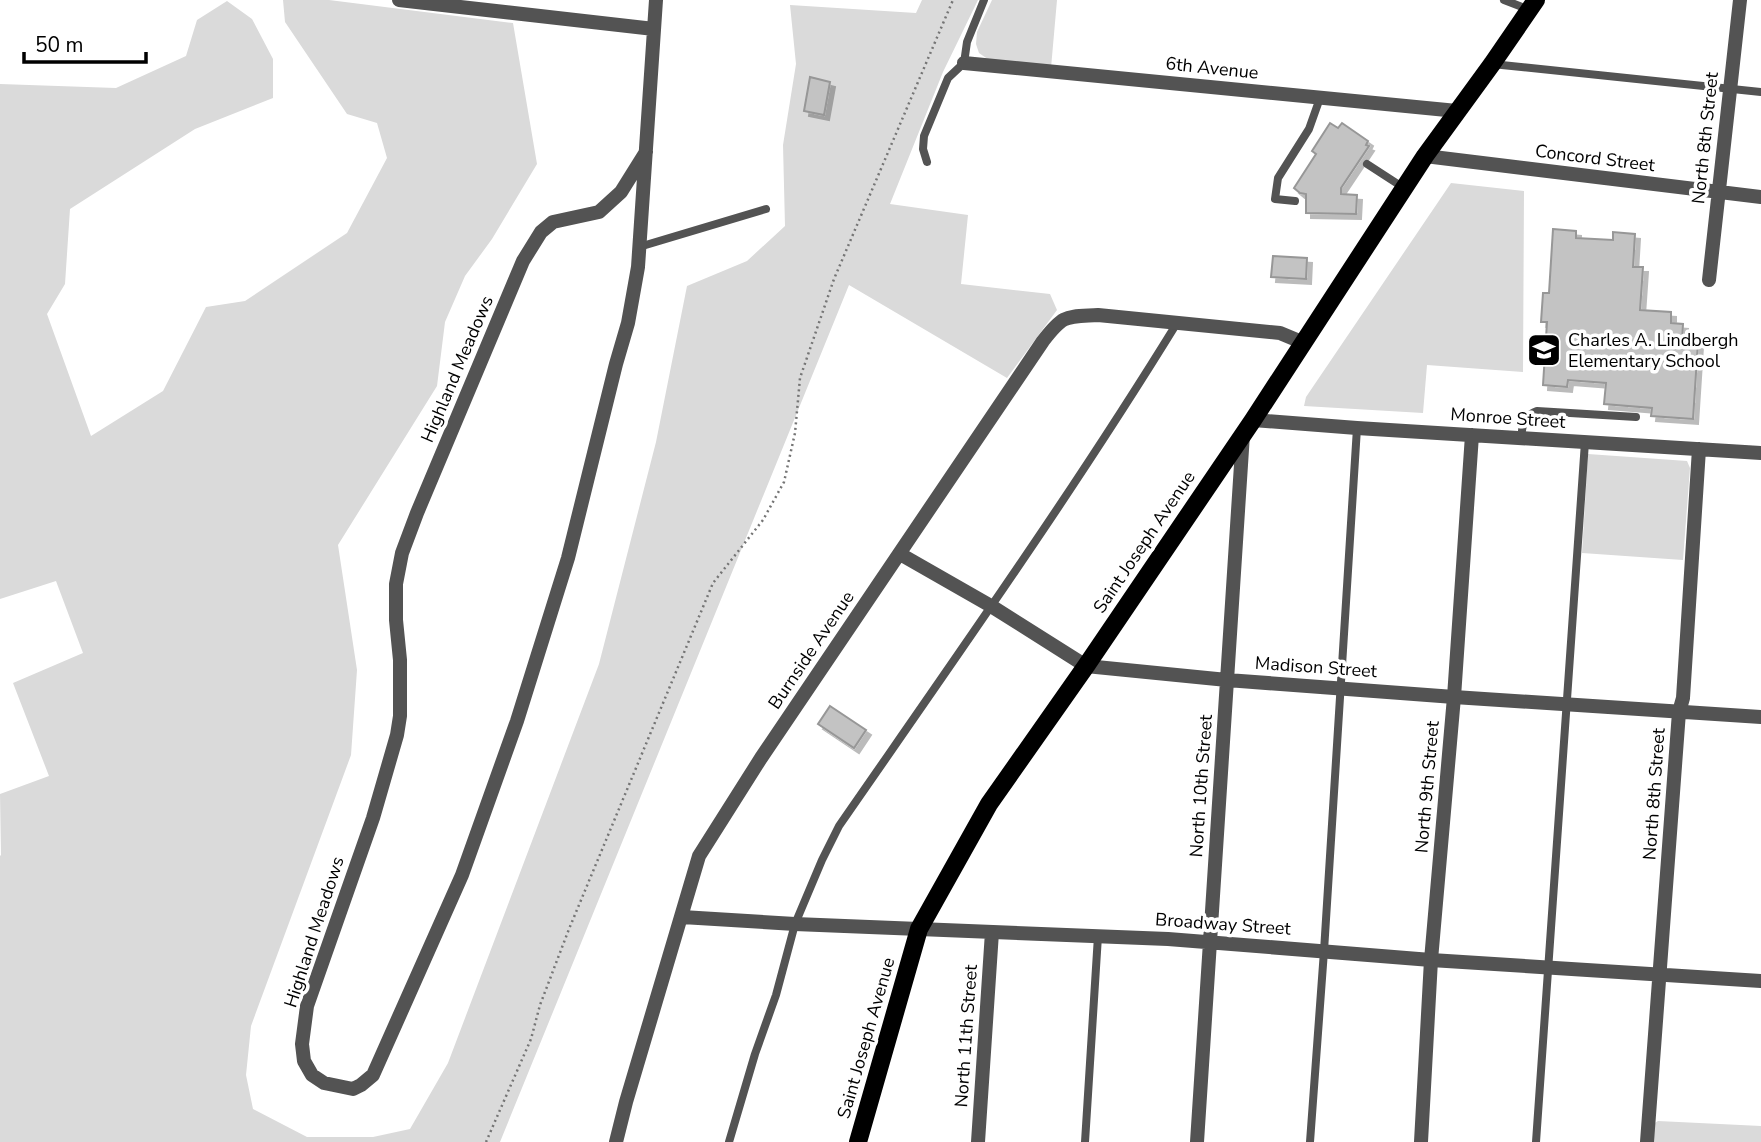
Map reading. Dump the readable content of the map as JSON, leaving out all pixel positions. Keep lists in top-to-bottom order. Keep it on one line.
{"streets":{"main road":["Saint Joseph Avenue"],"street":["6th Avenue","North 8th Street","Concord Street","Highland Meadows","Monroe Street","Burnside Avenue","Madison Street","North 10th Street","North 9th Street","Broadway Street","North 11th Street"]},"crossings":[["6th Avenue","Saint Joseph Avenue"],["North 8th Street","Concord Street"],["North 8th Street","Monroe Street"],["North 8th Street","Madison Street"],["North 8th Street","Broadway Street"],["Concord Street","Saint Joseph Avenue"],["Monroe Street","Saint Joseph Avenue"],["Monroe Street","North 10th Street"],["Monroe Street","North 9th Street"],["Saint Joseph Avenue","Burnside Avenue"],["Saint Joseph Avenue","Madison Street"],["Saint Joseph Avenue","North 10th Street"],["Saint Joseph Avenue","Broadway Street"],["Burnside Avenue","Madison Street"],["Burnside Avenue","Broadway Street"],["Madison Street","North 10th Street"],["Madison Street","North 9th Street"],["North 10th Street","Broadway Street"],["North 9th Street","Broadway Street"],["Broadway Street","North 11th Street"]],"places":{"school or university":["Charles A. Lindbergh Elementary School"]},"scale_bar":"50 m"}
